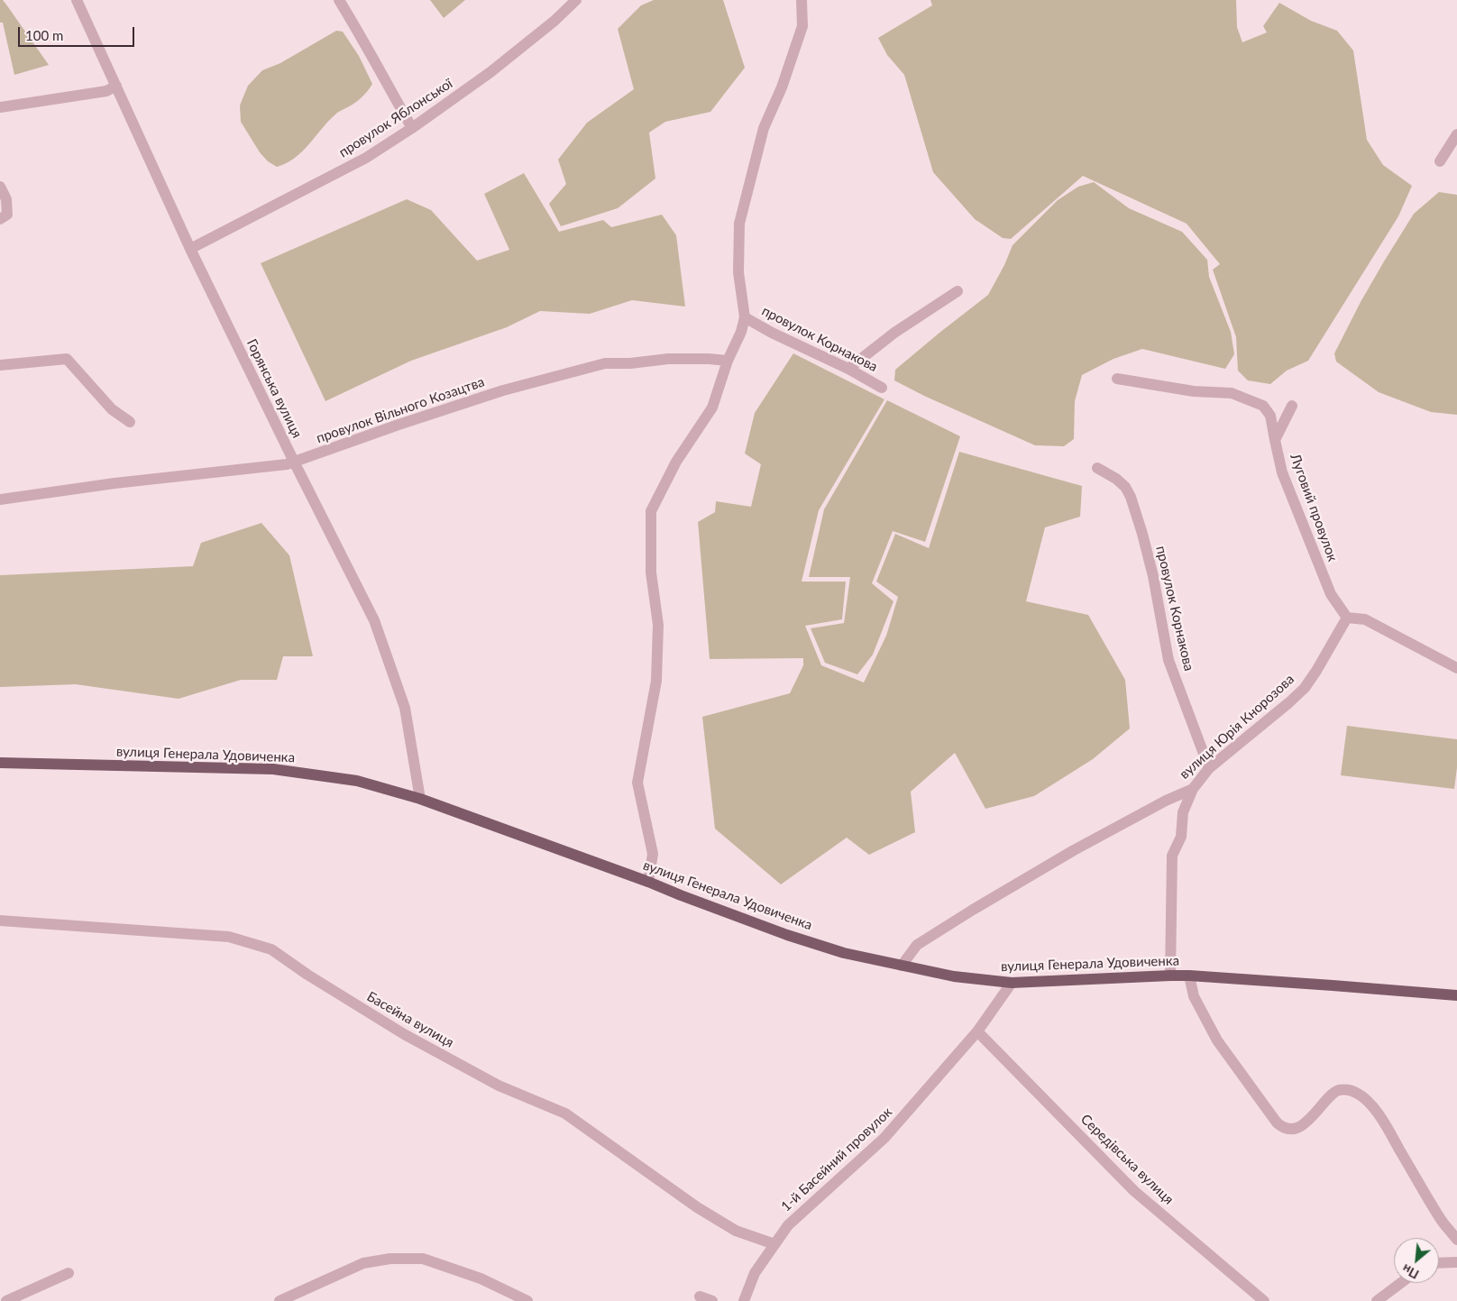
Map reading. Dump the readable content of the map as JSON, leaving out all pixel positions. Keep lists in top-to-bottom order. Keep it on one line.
{"streets":{"main road":["вулиця Генерала Удовиченка"],"street":["провулок Яблонської","провулок Корнакова","Горянська вулиця","провулок Вільного Козацтва","Луговий провулок","вулиця Юрія Кнорозова","Басейна вулиця","1-й Басейний провулок","Середівська вулиця"]},"crossings":[["провулок Яблонської","Горянська вулиця"],["провулок Корнакова","вулиця Юрія Кнорозова"],["Горянська вулиця","провулок Вільного Козацтва"],["Горянська вулиця","вулиця Генерала Удовиченка"],["Луговий провулок","вулиця Юрія Кнорозова"],["вулиця Юрія Кнорозова","вулиця Генерала Удовиченка"],["вулиця Генерала Удовиченка","1-й Басейний провулок"],["Басейна вулиця","1-й Басейний провулок"],["1-й Басейний провулок","Середівська вулиця"]],"scale_bar":"100 m","north":"bottom left"}
